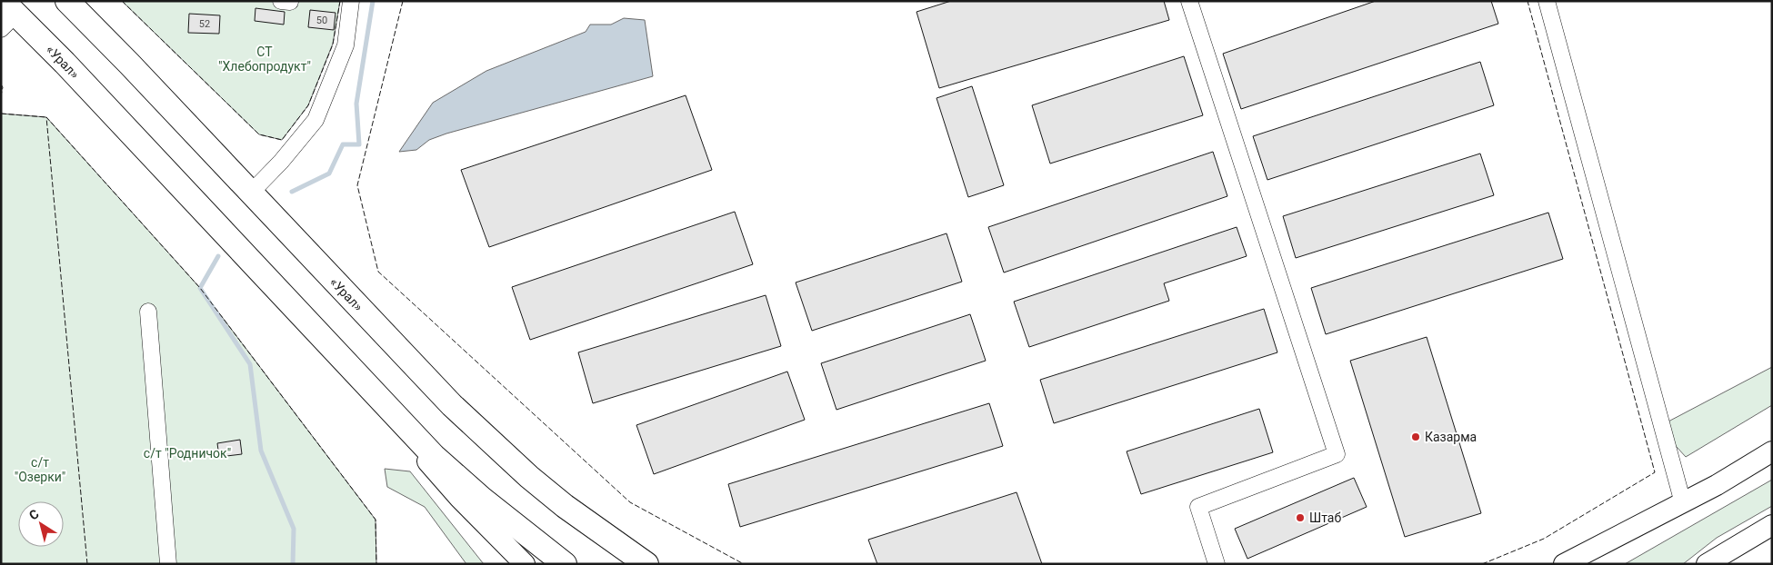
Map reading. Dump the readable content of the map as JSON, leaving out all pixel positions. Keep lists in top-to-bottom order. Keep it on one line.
{"streets":{"highway":["«Урал»"]},"parks":["СТ \"Хлебопродукт\"","с/т \"Родничок\"","с/т \"Озерки\""],"places":["Казарма","Штаб"],"house_numbers":["50","52"],"north":"top left"}
